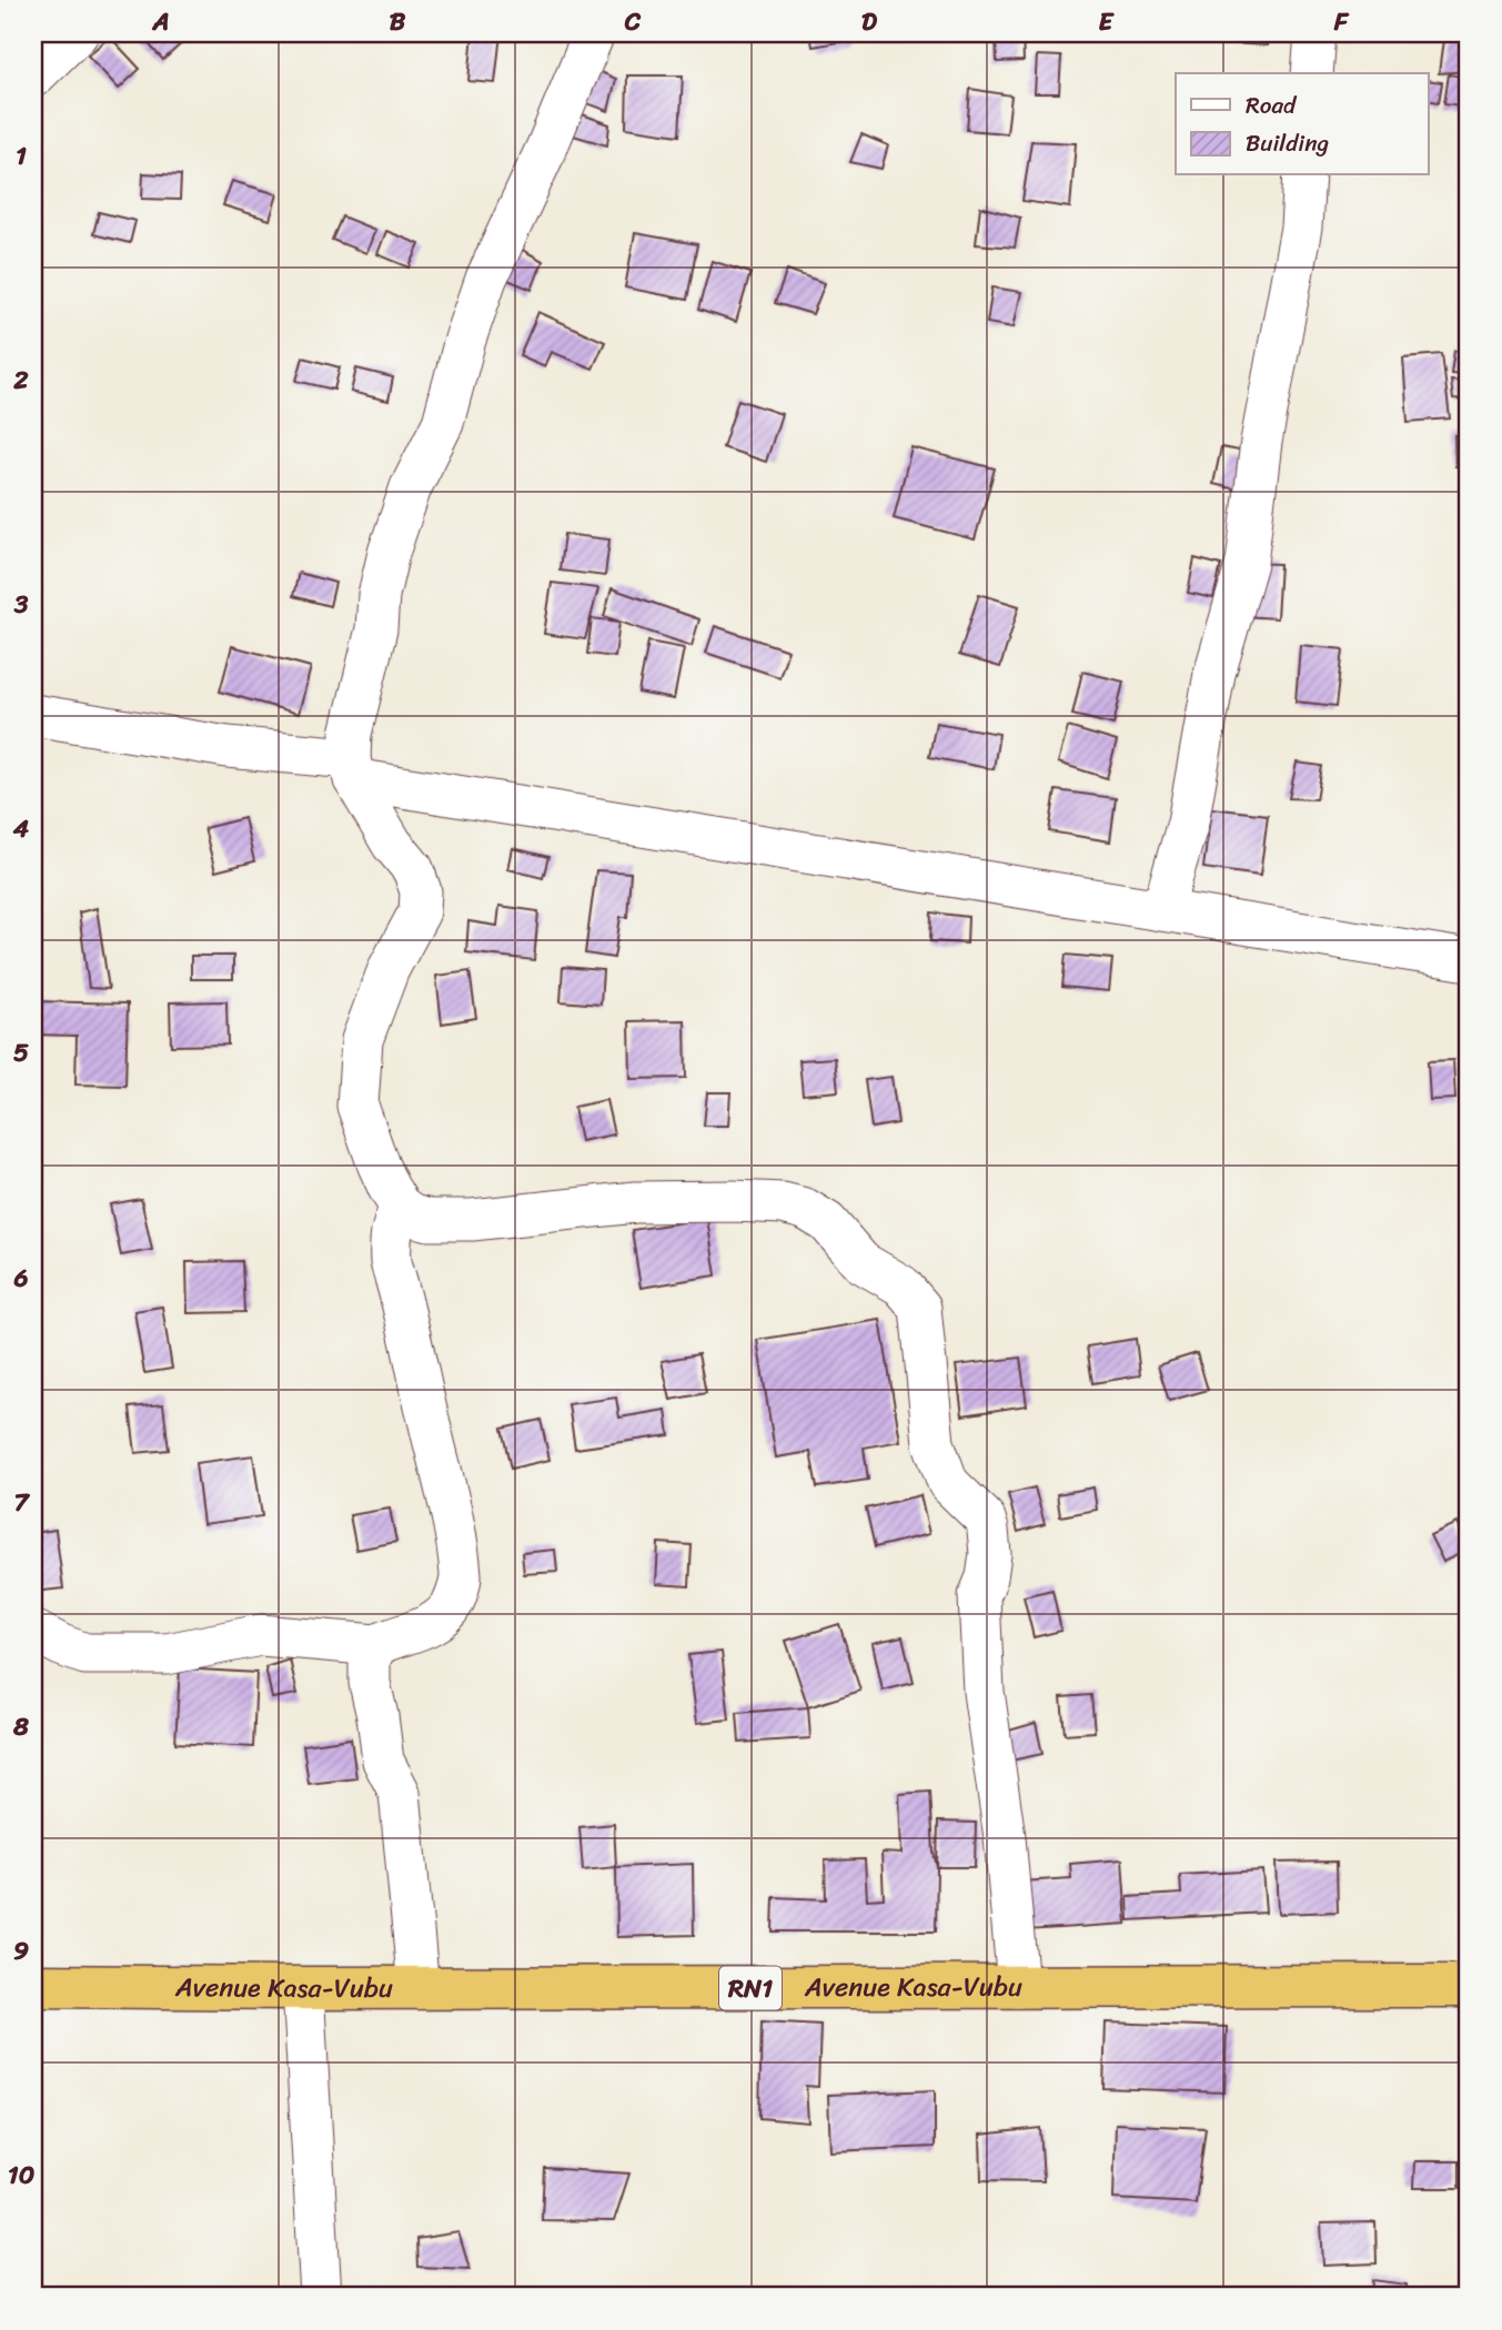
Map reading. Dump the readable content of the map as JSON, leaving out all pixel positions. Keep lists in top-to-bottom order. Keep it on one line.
{"streets":{"highway":["Avenue Kasa-Vubu","RN1"]},"legend":["Road","Building"],"grid":{"columns":["A","B","C","D","E","F"],"rows":["1","2","3","4","5","6","7","8","9","10"]}}
